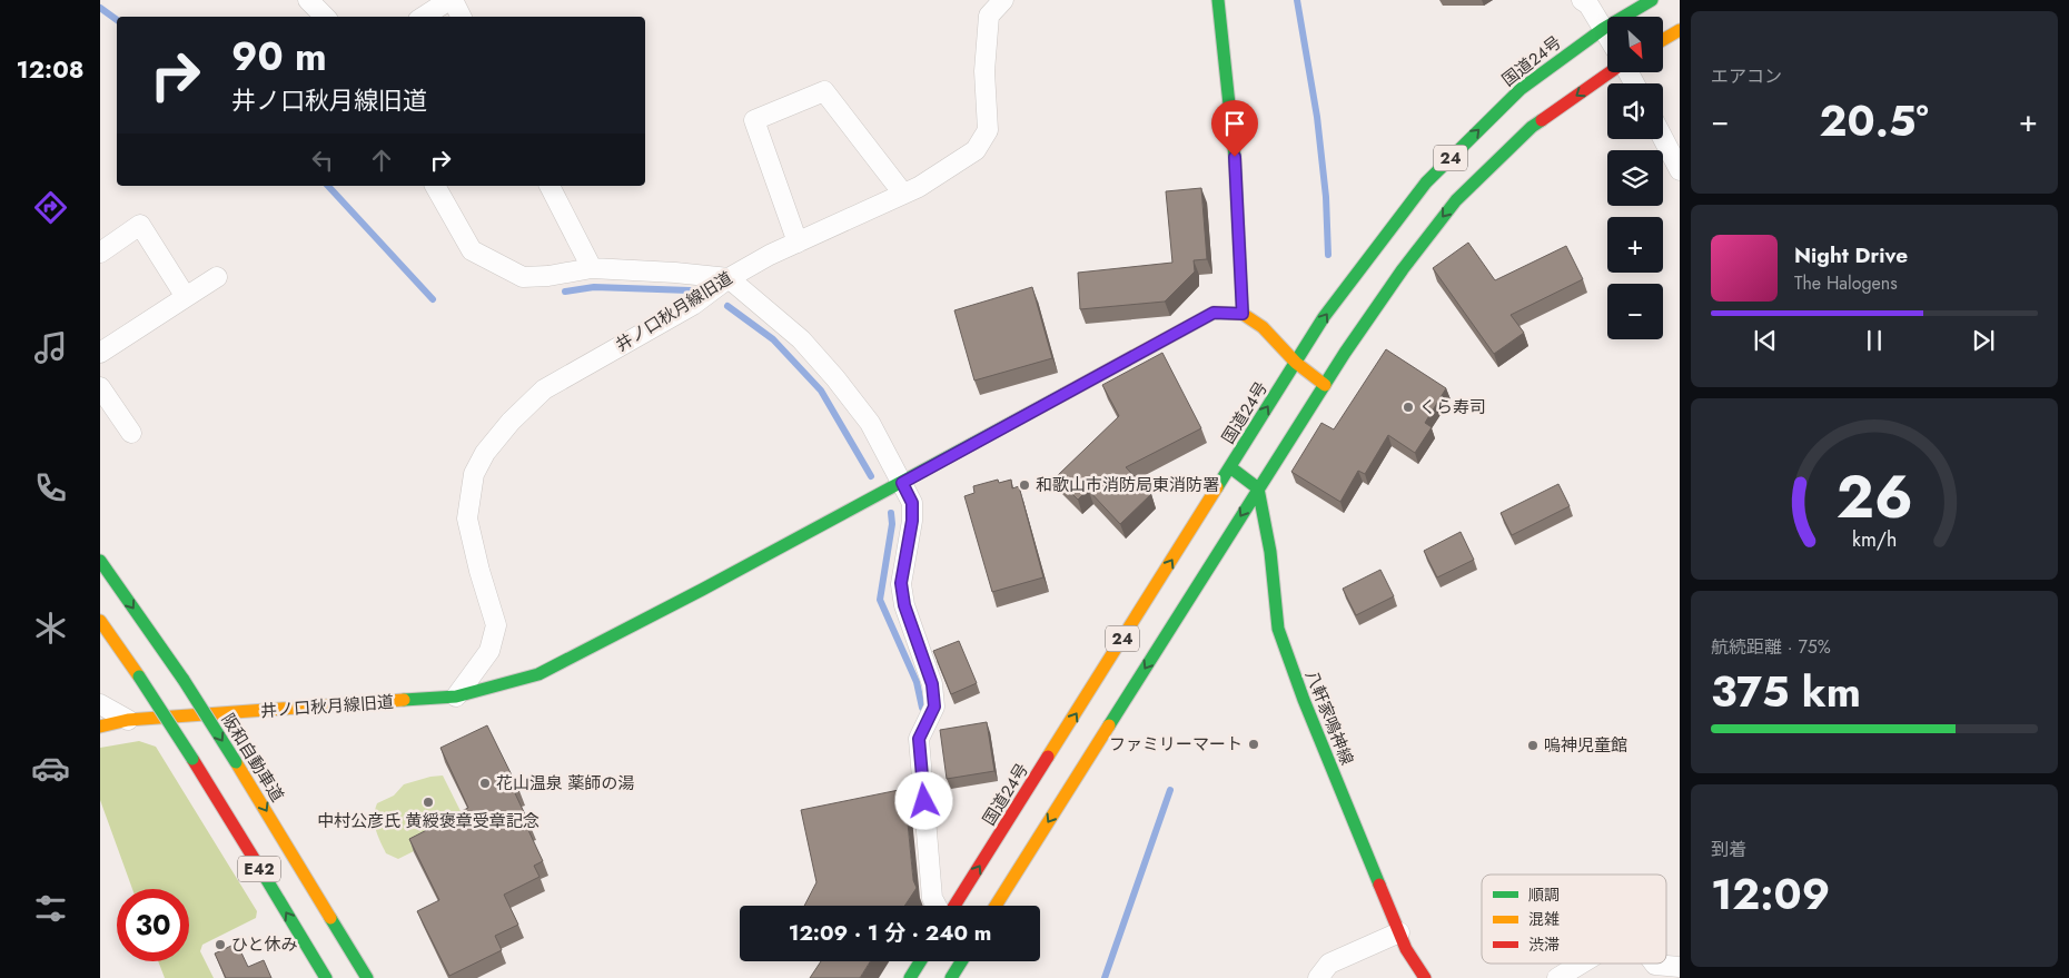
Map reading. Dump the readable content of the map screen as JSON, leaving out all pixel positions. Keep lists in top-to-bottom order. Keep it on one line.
{"streets":{"main road":["国道24号","24","井ノ口秋月線旧道","八軒家鳴神線","阪和自動車道","E42"]},"crossings":[["24","八軒家鳴神線"]],"places":["くら寿司","和歌山市消防局東消防署","ファミリーマート","嗚神児童館","花山温泉 薬師の湯","中村公彦氏 黄綬褒章受章記念","ひと休み"],"legend":["順調","混雑","渋滞"],"north":"bottom right","page":{"tabs":"12:08","tile":["エアコン",["航続距離 · 75%","375 km"],["到着","12:09"]],"map_buttons":["+","−"],"turn":["90 m","井ノ口秋月線旧道"],"heat":["−","20.5°","+"],"song":["Night Drive","The Halogens"],"limit":"30","trip":"12:09 · 1 分 · 240 m","gauge":["26","km/h"]}}
